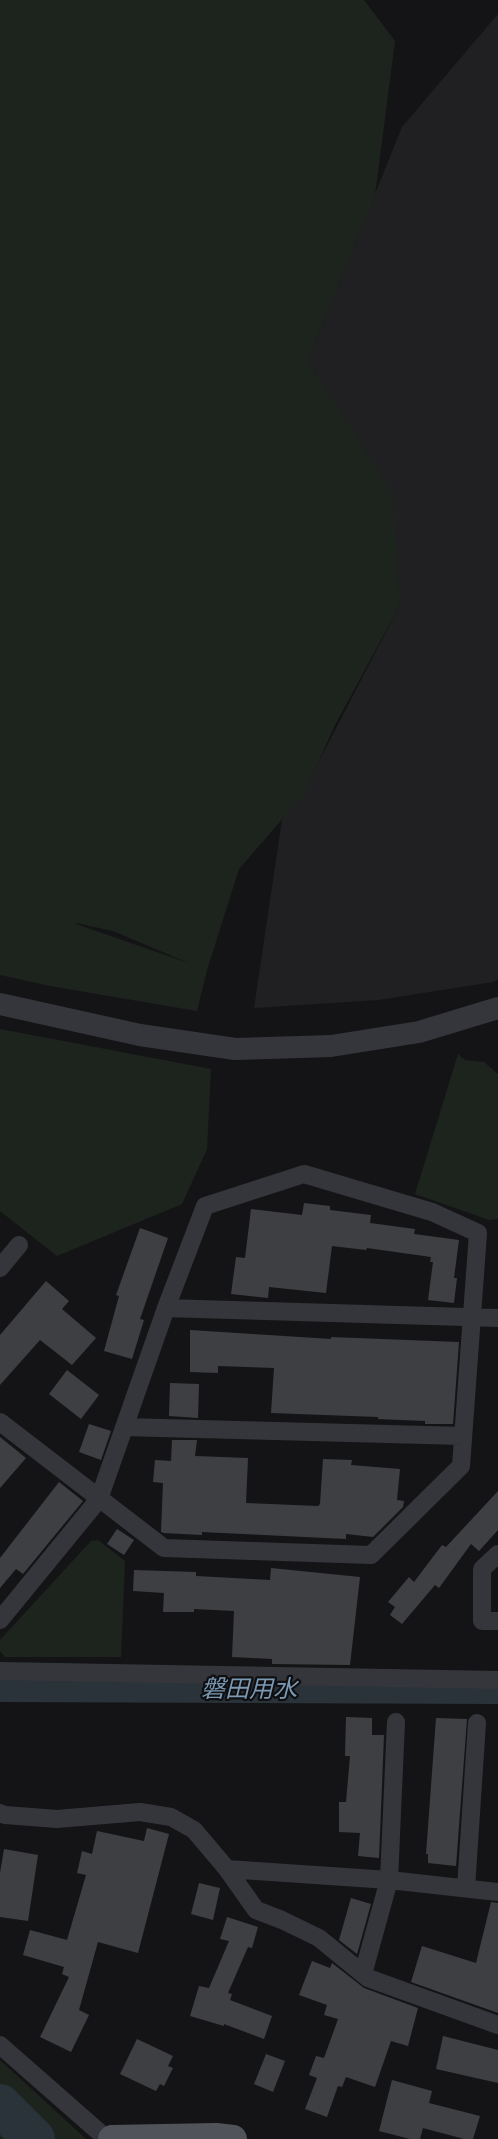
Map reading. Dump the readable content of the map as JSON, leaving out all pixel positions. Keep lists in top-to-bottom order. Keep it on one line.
{"water":["磐田用水"]}
